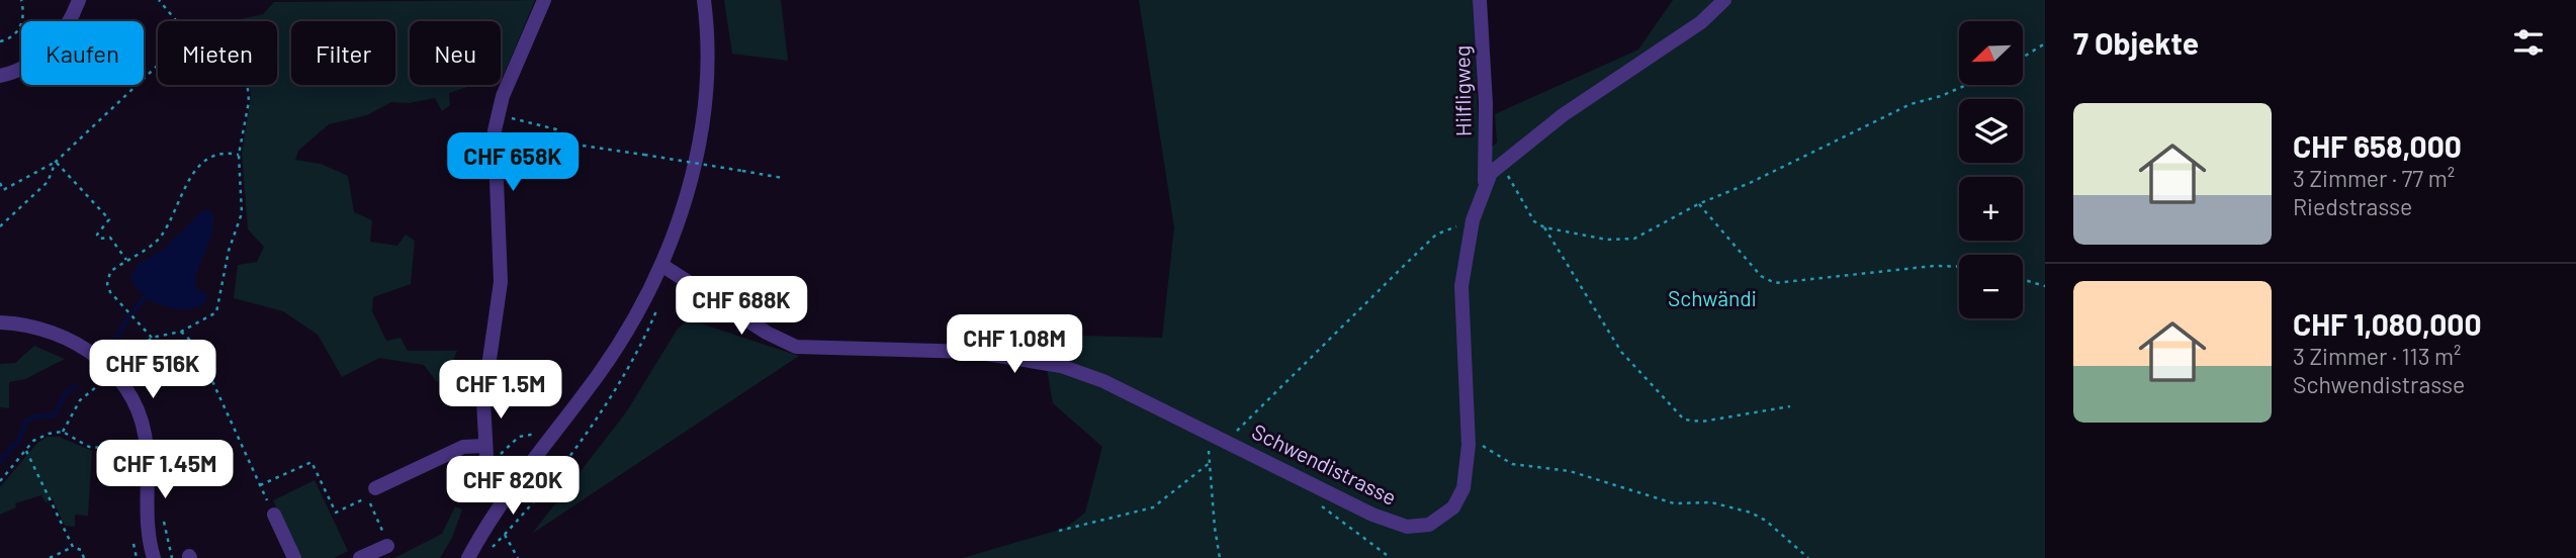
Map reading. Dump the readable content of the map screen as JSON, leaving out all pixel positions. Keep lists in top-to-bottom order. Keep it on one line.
{"streets":{"street":["Hilfligweg","Schwendistrasse"]},"crossings":[["Hilfligweg","Schwendistrasse"]],"parks":["Schwändi"],"north":"bottom left","page":{"heading":"7 Objekte","map_buttons":["+","−"],"chip":["Kaufen","Mieten","Filter","Neu"],"list":[{"name":"CHF 658,000","note":"3 Zimmer · 77 m² · Riedstrasse"},{"name":"CHF 1,080,000","note":"3 Zimmer · 113 m² · Schwendistrasse"}],"price":["CHF 658K","CHF 688K","CHF 1.08M","CHF 516K","CHF 1.5M","CHF 1.45M","CHF 820K"]}}
